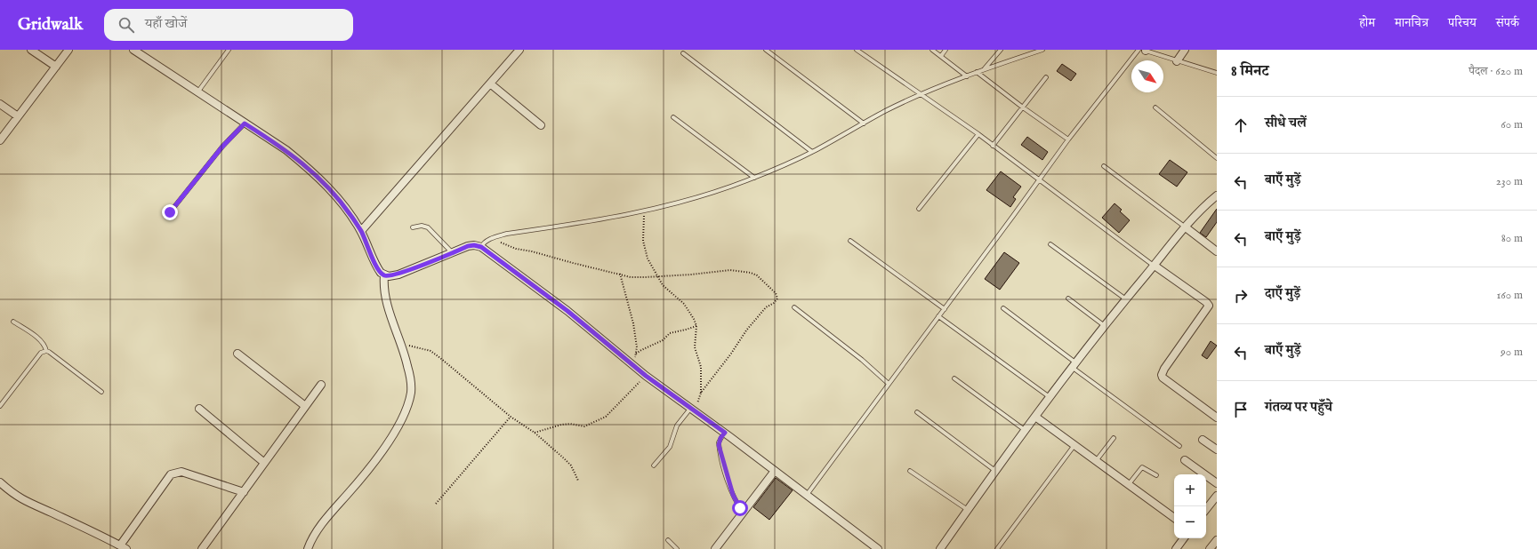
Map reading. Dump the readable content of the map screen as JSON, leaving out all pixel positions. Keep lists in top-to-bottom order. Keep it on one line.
{"north":"bottom right","page":{"header":"Gridwalk","search":"यहाँ खोजें","nav":["होम","मानचित्र","परिचय","संपर्क"],"heading":["8 मिनट","पैदल · 620 m"],"list":[["सीधे चलें","60 m"],["बाएँ मुड़ें","230 m"],["बाएँ मुड़ें","80 m"],["दाएँ मुड़ें","160 m"],["बाएँ मुड़ें","90 m"],"गंतव्य पर पहुँचे"],"map_buttons":["+","−"]}}
